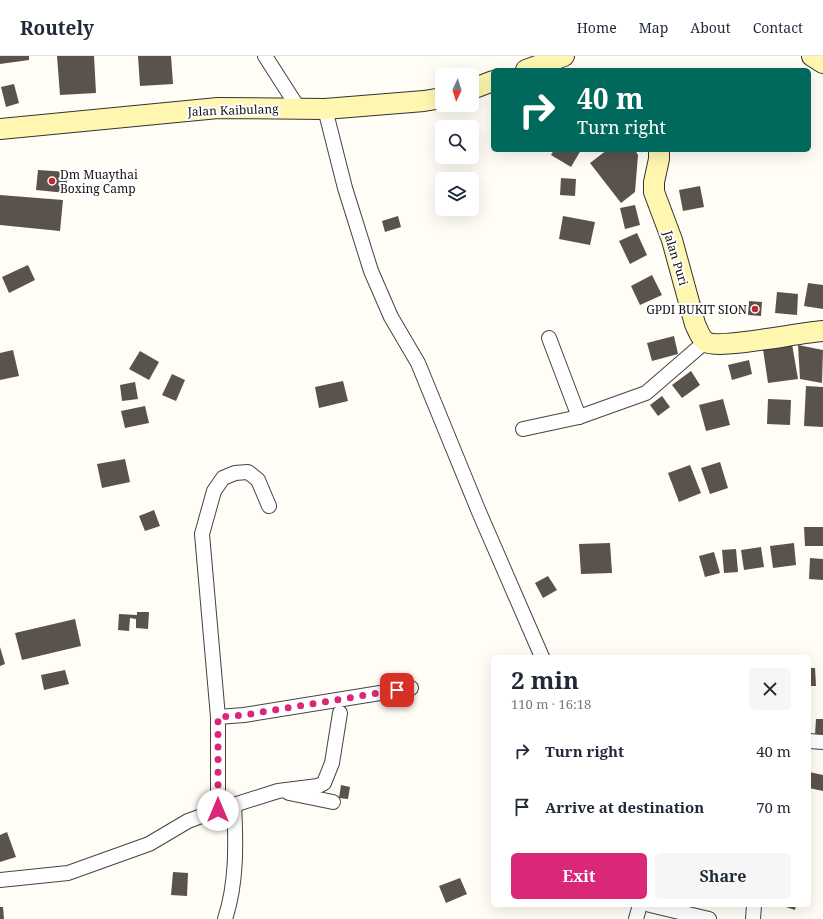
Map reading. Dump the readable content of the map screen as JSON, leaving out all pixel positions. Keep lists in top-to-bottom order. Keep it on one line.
{"streets":{"street":["Jalan Kaibulang","Jalan Puri"]},"places":["Dm Muaythai Boxing Camp","GPDI BUKIT SION"],"north":"bottom","page":{"header":"Routely","nav":["Home","Map","About","Contact"],"turn":["40 m","Turn right"],"heading":["2 min","110 m · 16:18"],"list":[{"name":"Turn right","value":"40 m"},{"name":"Arrive at destination","value":"70 m"}],"buttons":["Exit","Share"]}}
